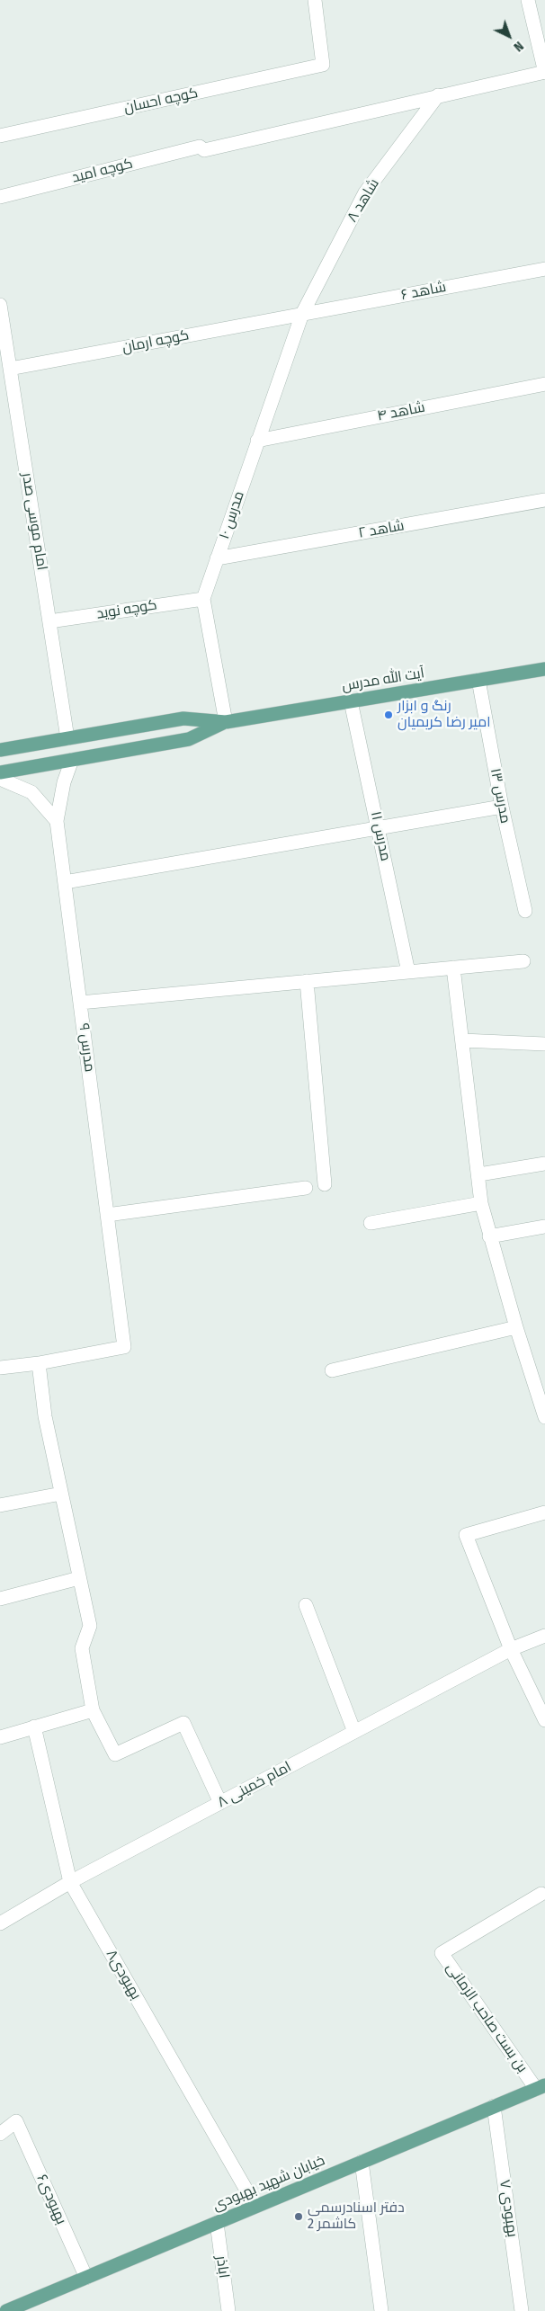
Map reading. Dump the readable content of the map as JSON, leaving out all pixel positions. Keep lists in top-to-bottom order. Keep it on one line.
{"streets":{"main road":["آیت الله مدرس","خیابان شهید بهبودی"],"street":["کوچه احسان","کوچه امید","شاهد ۸","شاهد ۶","کوچه ارمان","شاهد ۴","مدرس ۱۰","امام موسی صدر","شاهد ۲","کوچه نوید","مدرس ۱۳","مدرس ۱۱","مدرس ۹","امام خمینی ۸","بهبودی۸","بن بست صاحب الزمانی","بهبودی۶","بهبودی ۷","اباذر"]},"crossings":[["کوچه امید","شاهد ۸"],["شاهد ۸","شاهد ۶"],["شاهد ۸","کوچه ارمان"],["شاهد ۸","مدرس ۱۰"],["شاهد ۶","کوچه ارمان"],["شاهد ۶","مدرس ۱۰"],["کوچه ارمان","مدرس ۱۰"],["کوچه ارمان","امام موسی صدر"],["شاهد ۴","مدرس ۱۰"],["مدرس ۱۰","شاهد ۲"],["مدرس ۱۰","کوچه نوید"],["مدرس ۱۰","آیت الله مدرس"],["امام موسی صدر","کوچه نوید"],["امام موسی صدر","آیت الله مدرس"],["آیت الله مدرس","مدرس ۱۳"],["آیت الله مدرس","مدرس ۱۱"],["آیت الله مدرس","مدرس ۹"],["امام خمینی ۸","بهبودی۸"],["بهبودی۸","خیابان شهید بهبودی"],["بن بست صاحب الزمانی","خیابان شهید بهبودی"],["خیابان شهید بهبودی","بهبودی۶"],["خیابان شهید بهبودی","بهبودی ۷"],["خیابان شهید بهبودی","اباذر"]],"places":["رنگ و ابزار امیر رضا کریمیان","دفتر اسنادرسمی 2 کاشمر"],"north":"bottom right"}
